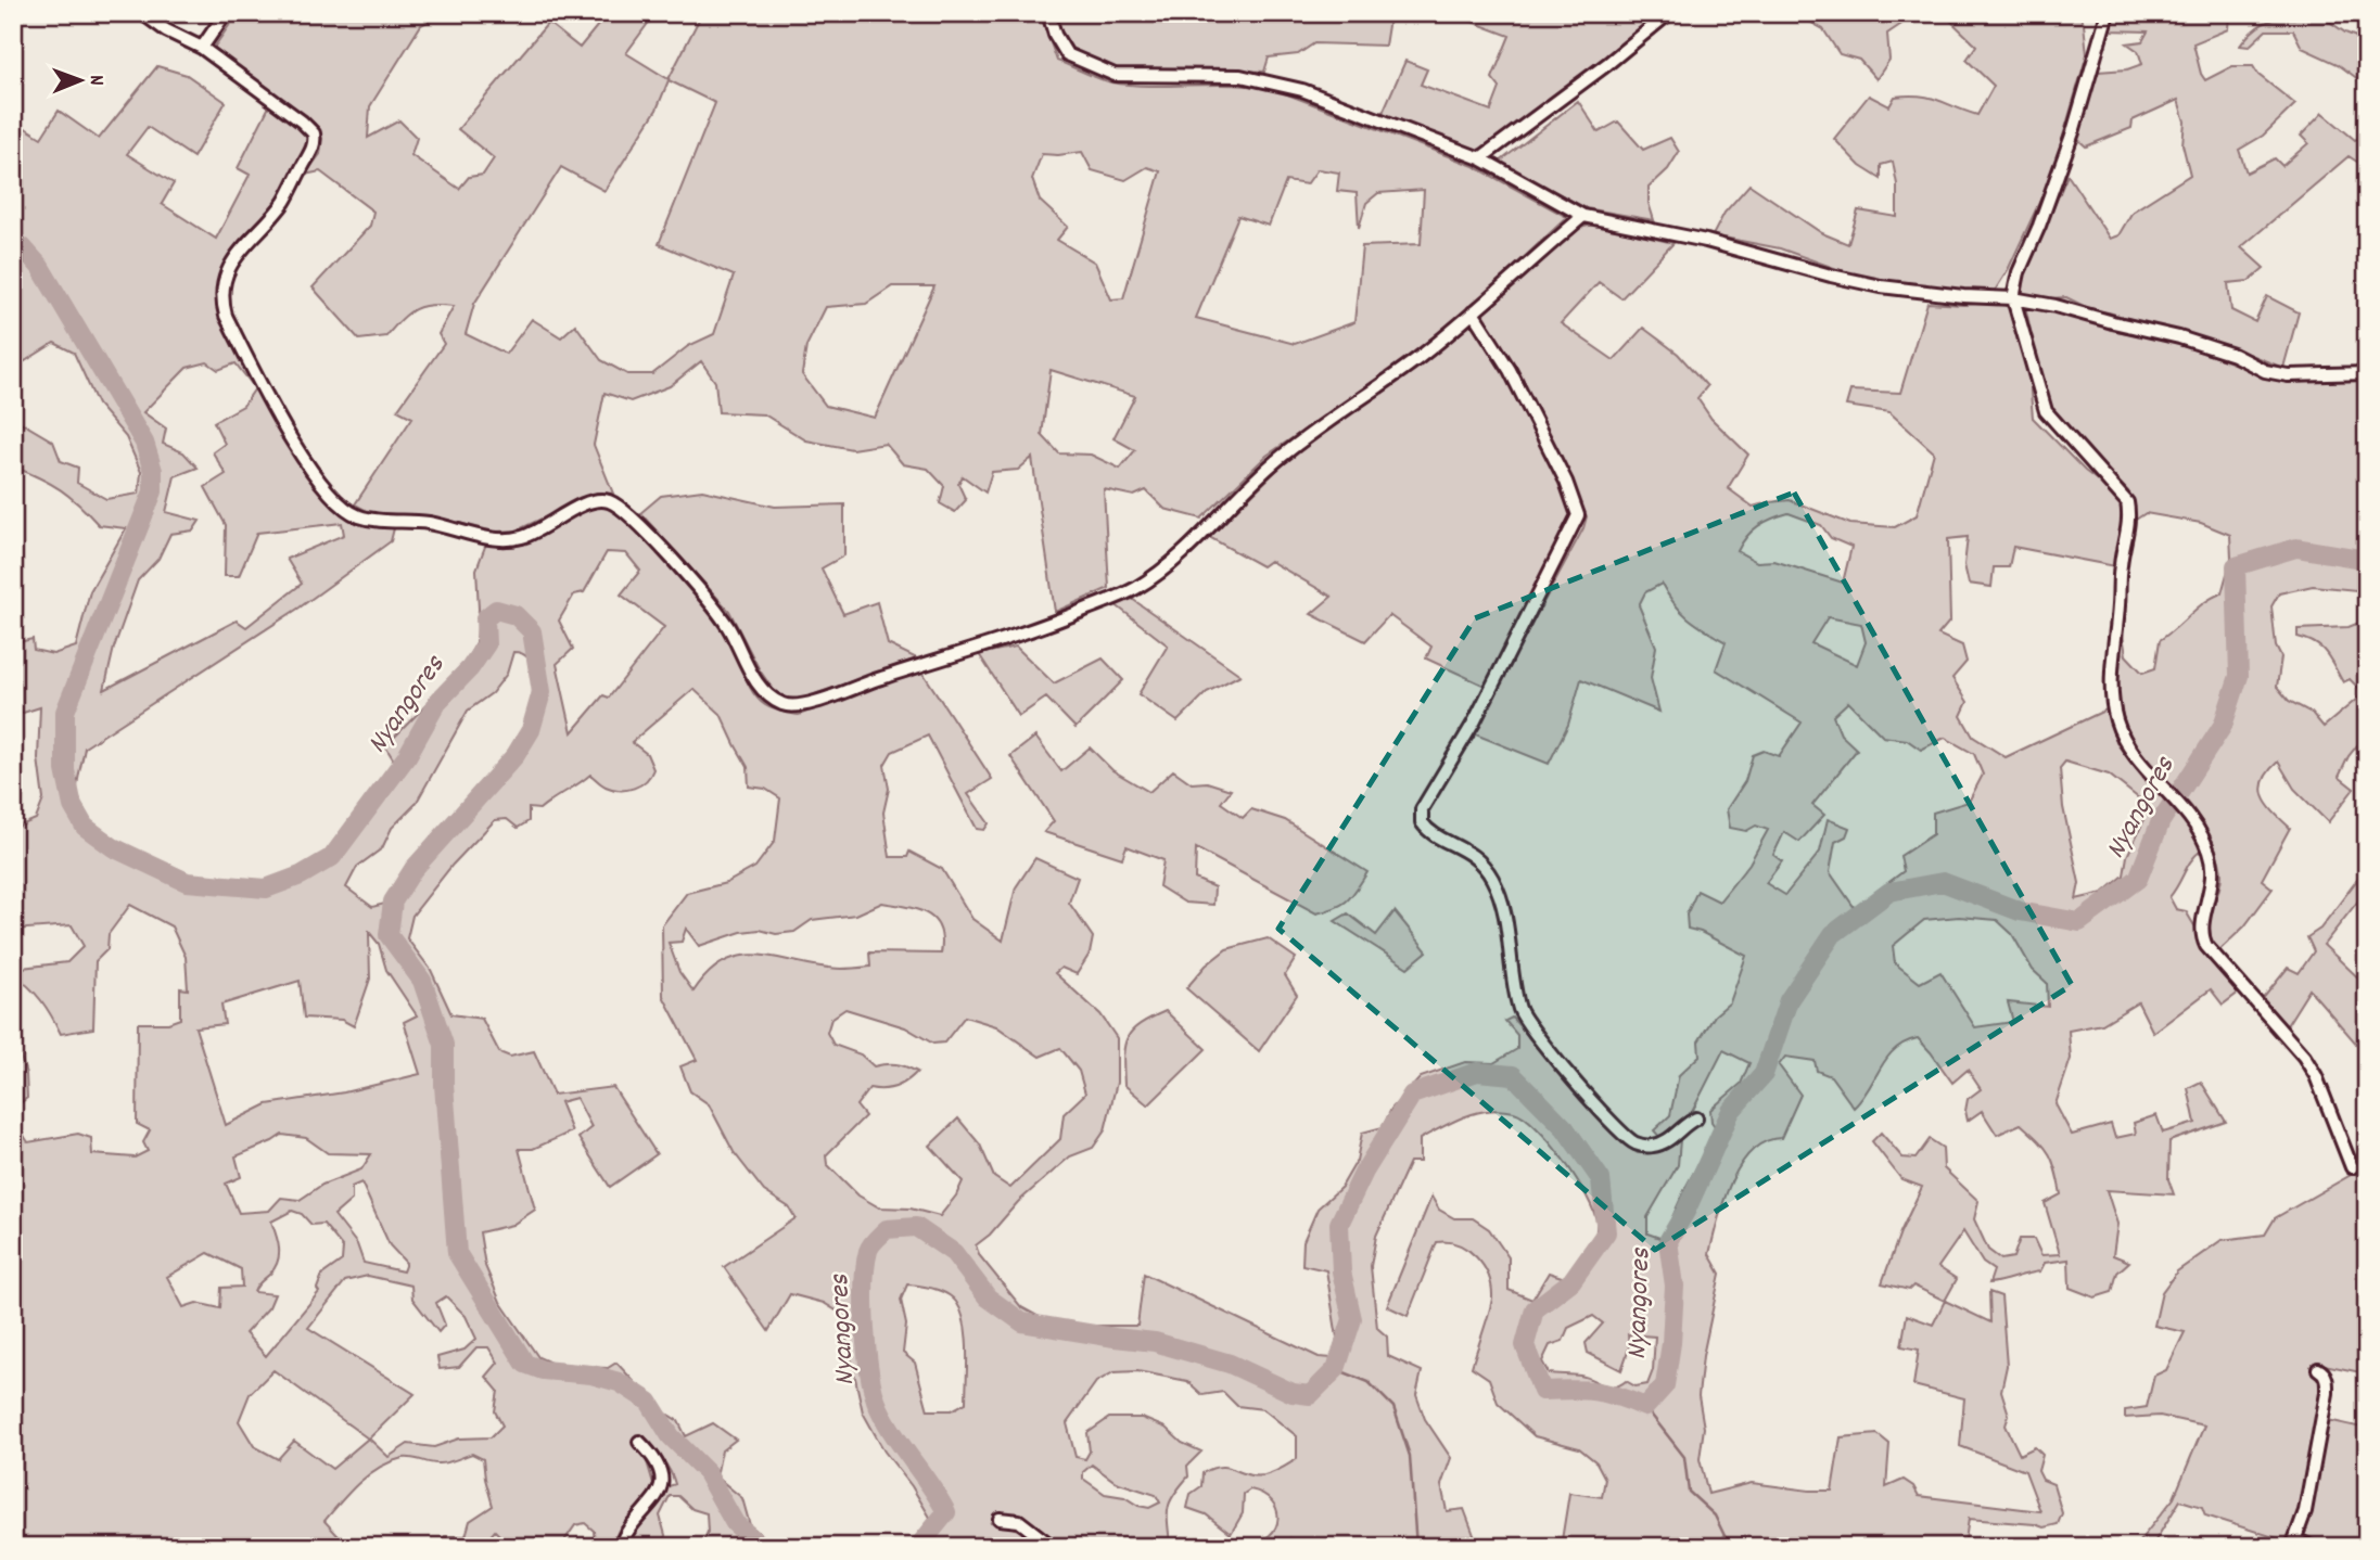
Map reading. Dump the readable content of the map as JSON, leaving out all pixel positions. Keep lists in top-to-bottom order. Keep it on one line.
{"water":["Nyangores"],"north":"right"}
